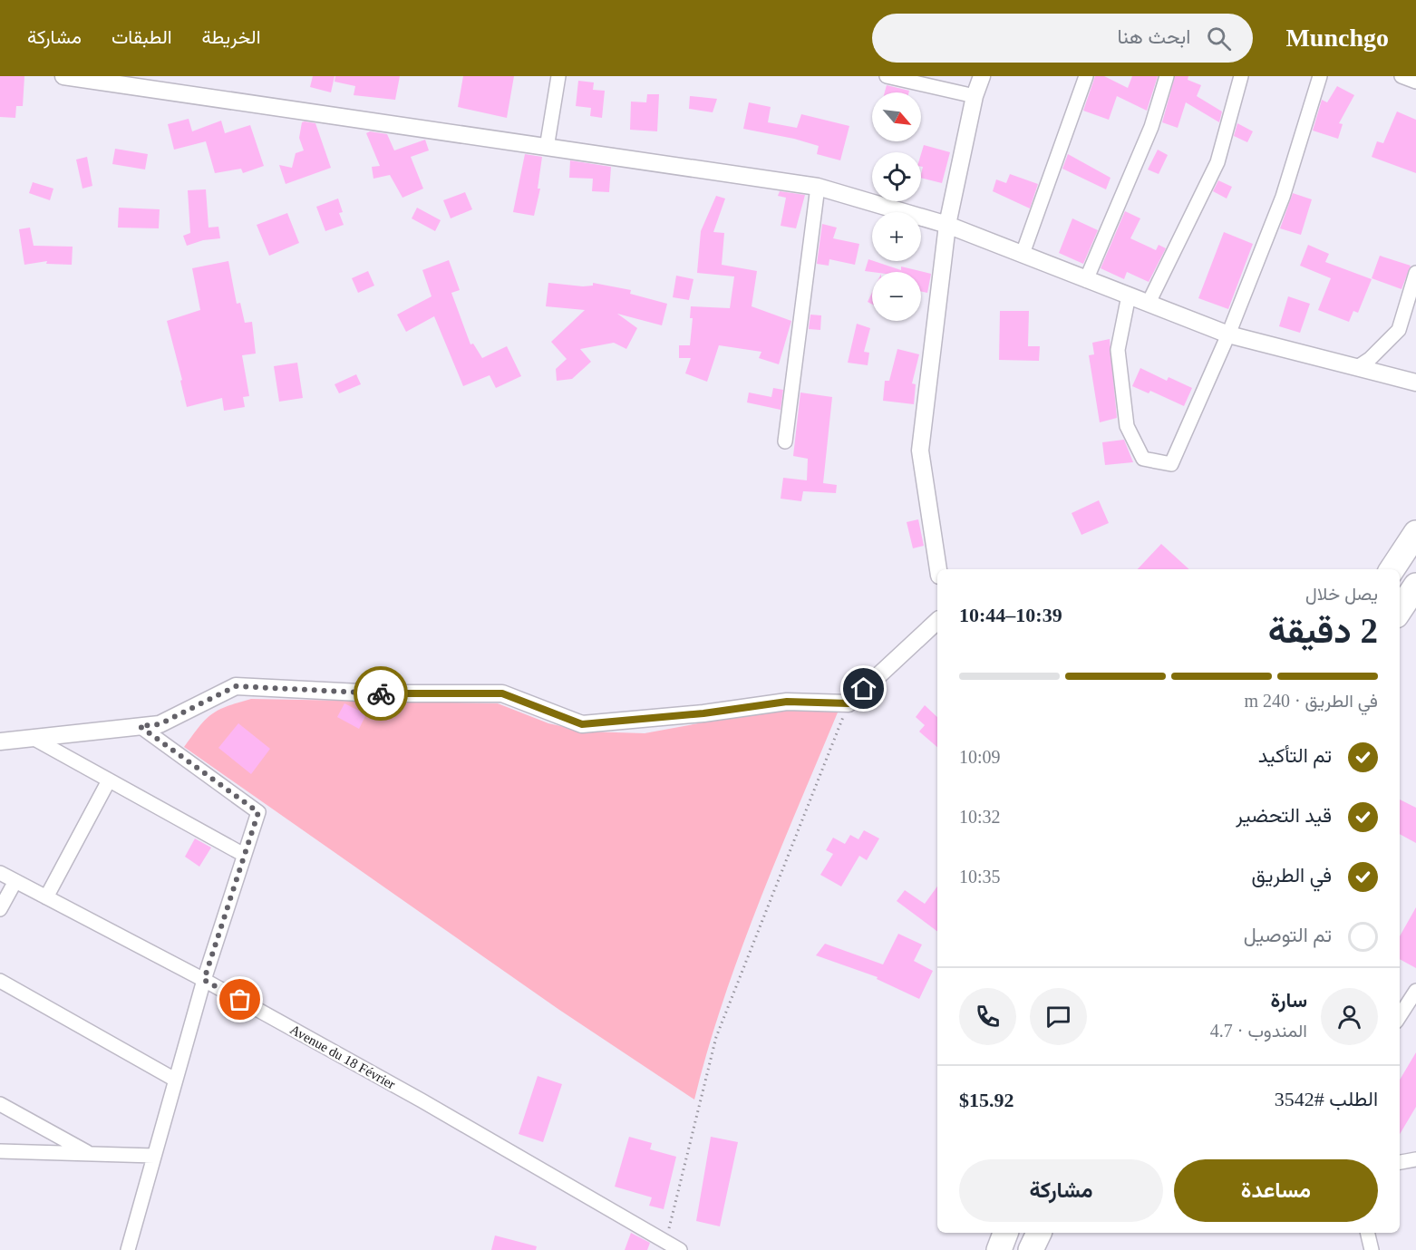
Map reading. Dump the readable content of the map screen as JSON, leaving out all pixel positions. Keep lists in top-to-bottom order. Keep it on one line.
{"streets":{"street":["Avenue du 18 Février"]},"north":"bottom right","page":{"header":"Munchgo","search":"ابحث هنا","nav":["الخريطة","الطبقات","مشاركة"],"map_buttons":["+","−"],"heading":["2 دقيقة","يصل خلال","10:39–10:44"],"panel":["سارة","المندوب · 4.7","الطلب #3542","$15.92"],"bar":"في الطريق · 240 m","list":[["تم التأكيد","10:09"],["قيد التحضير","10:32"],["في الطريق","10:35"],"تم التوصيل"],"buttons":["مساعدة","مشاركة"]}}
